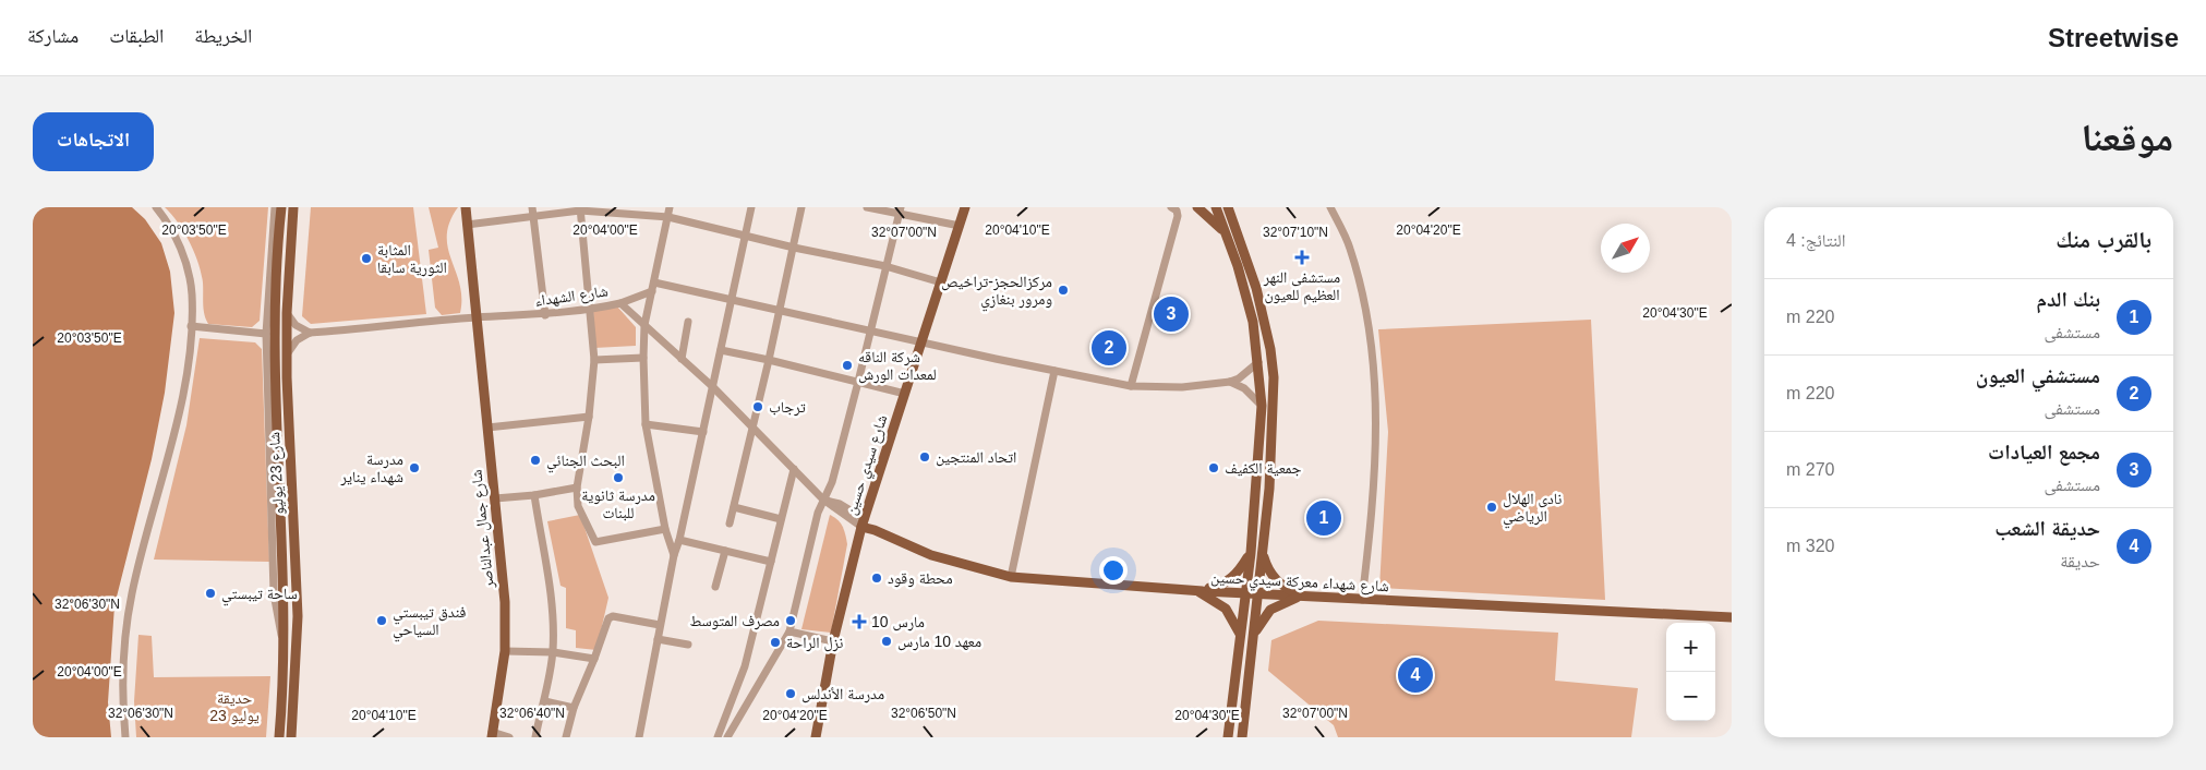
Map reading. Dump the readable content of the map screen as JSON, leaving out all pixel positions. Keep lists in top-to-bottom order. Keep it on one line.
{"streets":{"main road":["شارع سيدي حسين","شارع 23 يوليو","شارع جمال عبدالناصر","شارع شهداء معركة سيدي حسين"],"street":["شارع الشهداء"]},"crossings":[["شارع الشهداء","شارع سيدي حسين"],["شارع الشهداء","شارع جمال عبدالناصر"],["شارع الشهداء","شارع شهداء معركة سيدي حسين"],["شارع سيدي حسين","شارع شهداء معركة سيدي حسين"]],"parks":["حديقة 23 يوليو"],"places":{"health":["مستشفى النهر العظيم للعيون","10 مارس"],"other":["المثابة الثورية سابقا","مركزالحجز-تراخيص ومرور بنغازي","شركة الناقه لمعدات الورش","ترجاب","اتحاد المنتجين","البحث الجنائي","مدرسة شهداء يناير","جمعية الكفيف","مدرسة ثانوية للبنات","نادي الهلال الرياضي","محطة وقود","ساحة تيبستي","فندق تيبستي السياحي","مصرف المتوسط","معهد 10 مارس","نزل الراحة","مدرسة الأندلس"]},"north":"top right","page":{"header":"Streetwise","nav":["الخريطة","الطبقات","مشاركة"],"title":"موقعنا","buttons":"الاتجاهات","heading":["بالقرب منك","النتائج: 4"],"list":[{"mark":"1","name":"بنك الدم","note":"مستشفى","value":"220 m"},{"mark":"2","name":"مستشفي العيون","note":"مستشفى","value":"220 m"},{"mark":"3","name":"مجمع العيادات","note":"مستشفى","value":"270 m"},{"mark":"4","name":"حديقة الشعب","note":"حديقة","value":"320 m"}],"pins":["3","2","1","4"],"map_buttons":["+","−"]},"coordinates":["20°04'10\"E","20°03'50\"E","20°04'00\"E","20°04'20\"E","32°07'00\"N","32°07'10\"N","20°04'30\"E","32°06'30\"N","32°06'40\"N","32°06'50\"N"]}
